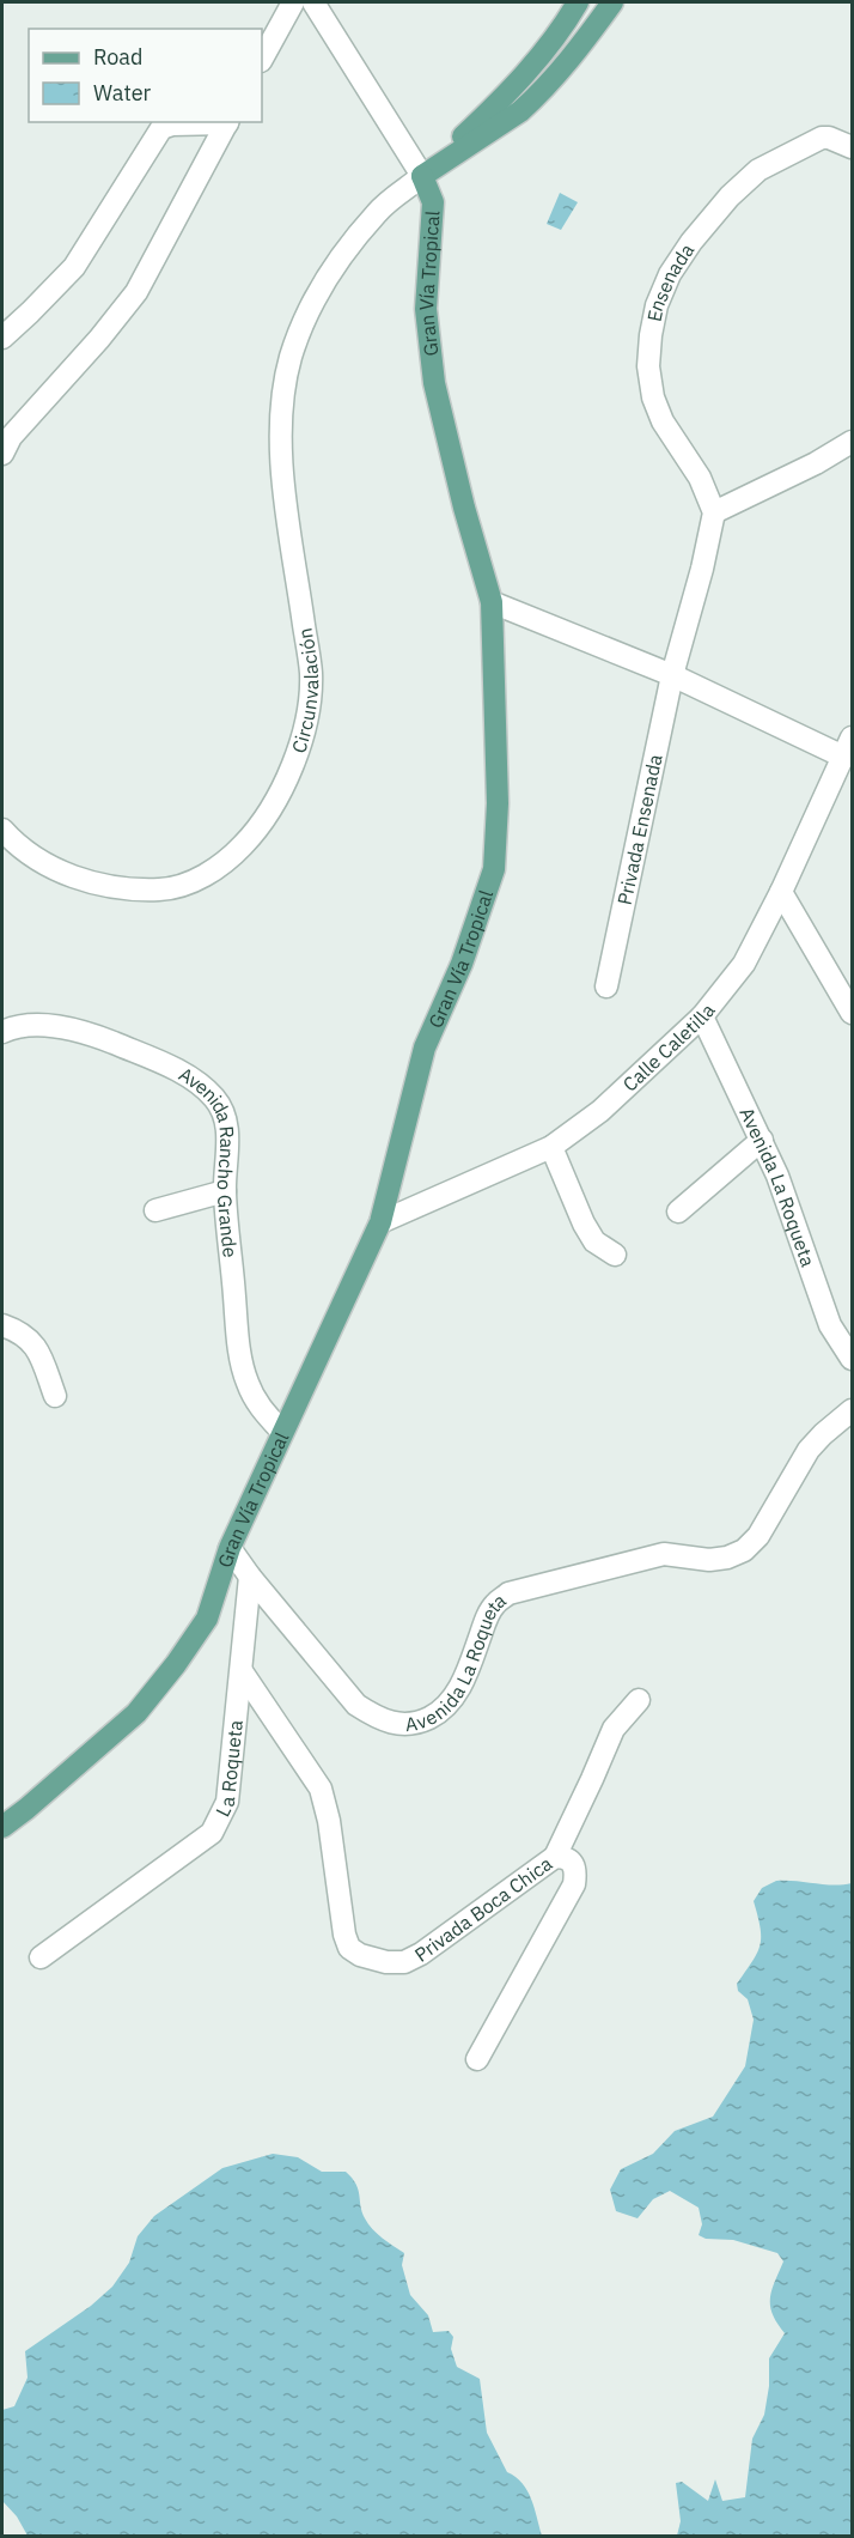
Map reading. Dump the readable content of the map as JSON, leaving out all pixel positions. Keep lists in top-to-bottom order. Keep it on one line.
{"streets":{"main road":["Gran Vía Tropical"],"street":["Ensenada","Circunvalación","Privada Ensenada","Calle Caletilla","Avenida Rancho Grande","Avenida La Roqueta","La Roqueta","Privada Boca Chica"]},"crossings":[["Gran Vía Tropical","Circunvalación"],["Gran Vía Tropical","Calle Caletilla"],["Gran Vía Tropical","Avenida Rancho Grande"],["Gran Vía Tropical","Avenida La Roqueta"],["Privada Ensenada","Calle Caletilla"],["Calle Caletilla","Avenida La Roqueta"],["Avenida La Roqueta","La Roqueta"],["La Roqueta","Privada Boca Chica"]],"legend":["Road","Water"]}
